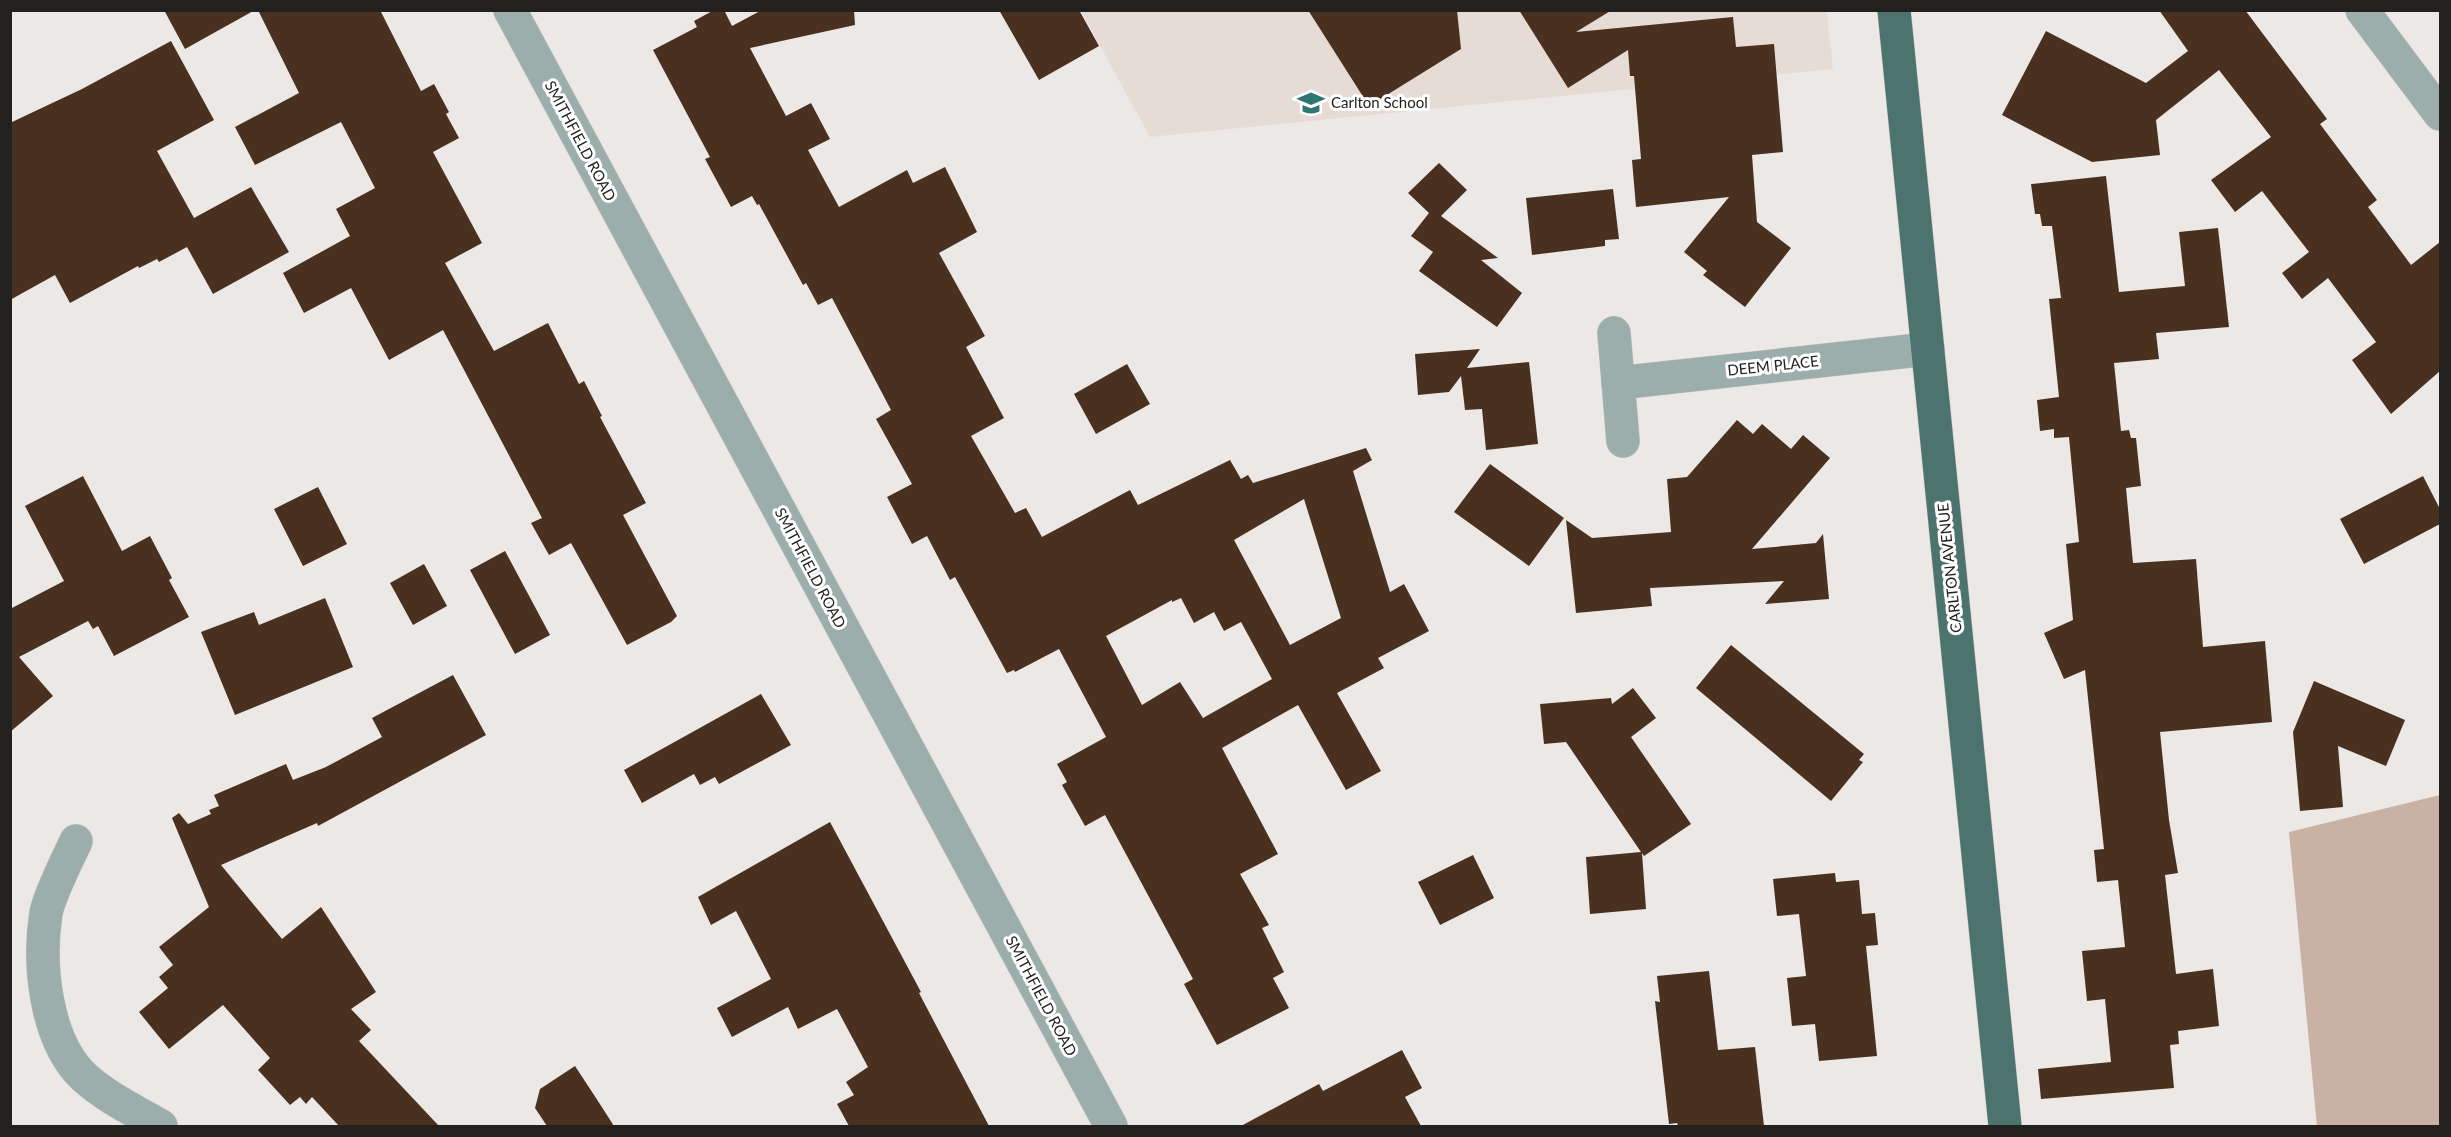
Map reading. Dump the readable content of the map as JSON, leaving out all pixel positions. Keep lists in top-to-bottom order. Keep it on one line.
{"streets":{"highway":["CARLTON AVENUE"],"street":["SMITHFIELD ROAD","DEEM PLACE"]},"crossings":[["DEEM PLACE","CARLTON AVENUE"]],"places":{"school or university":["Carlton School"]}}
